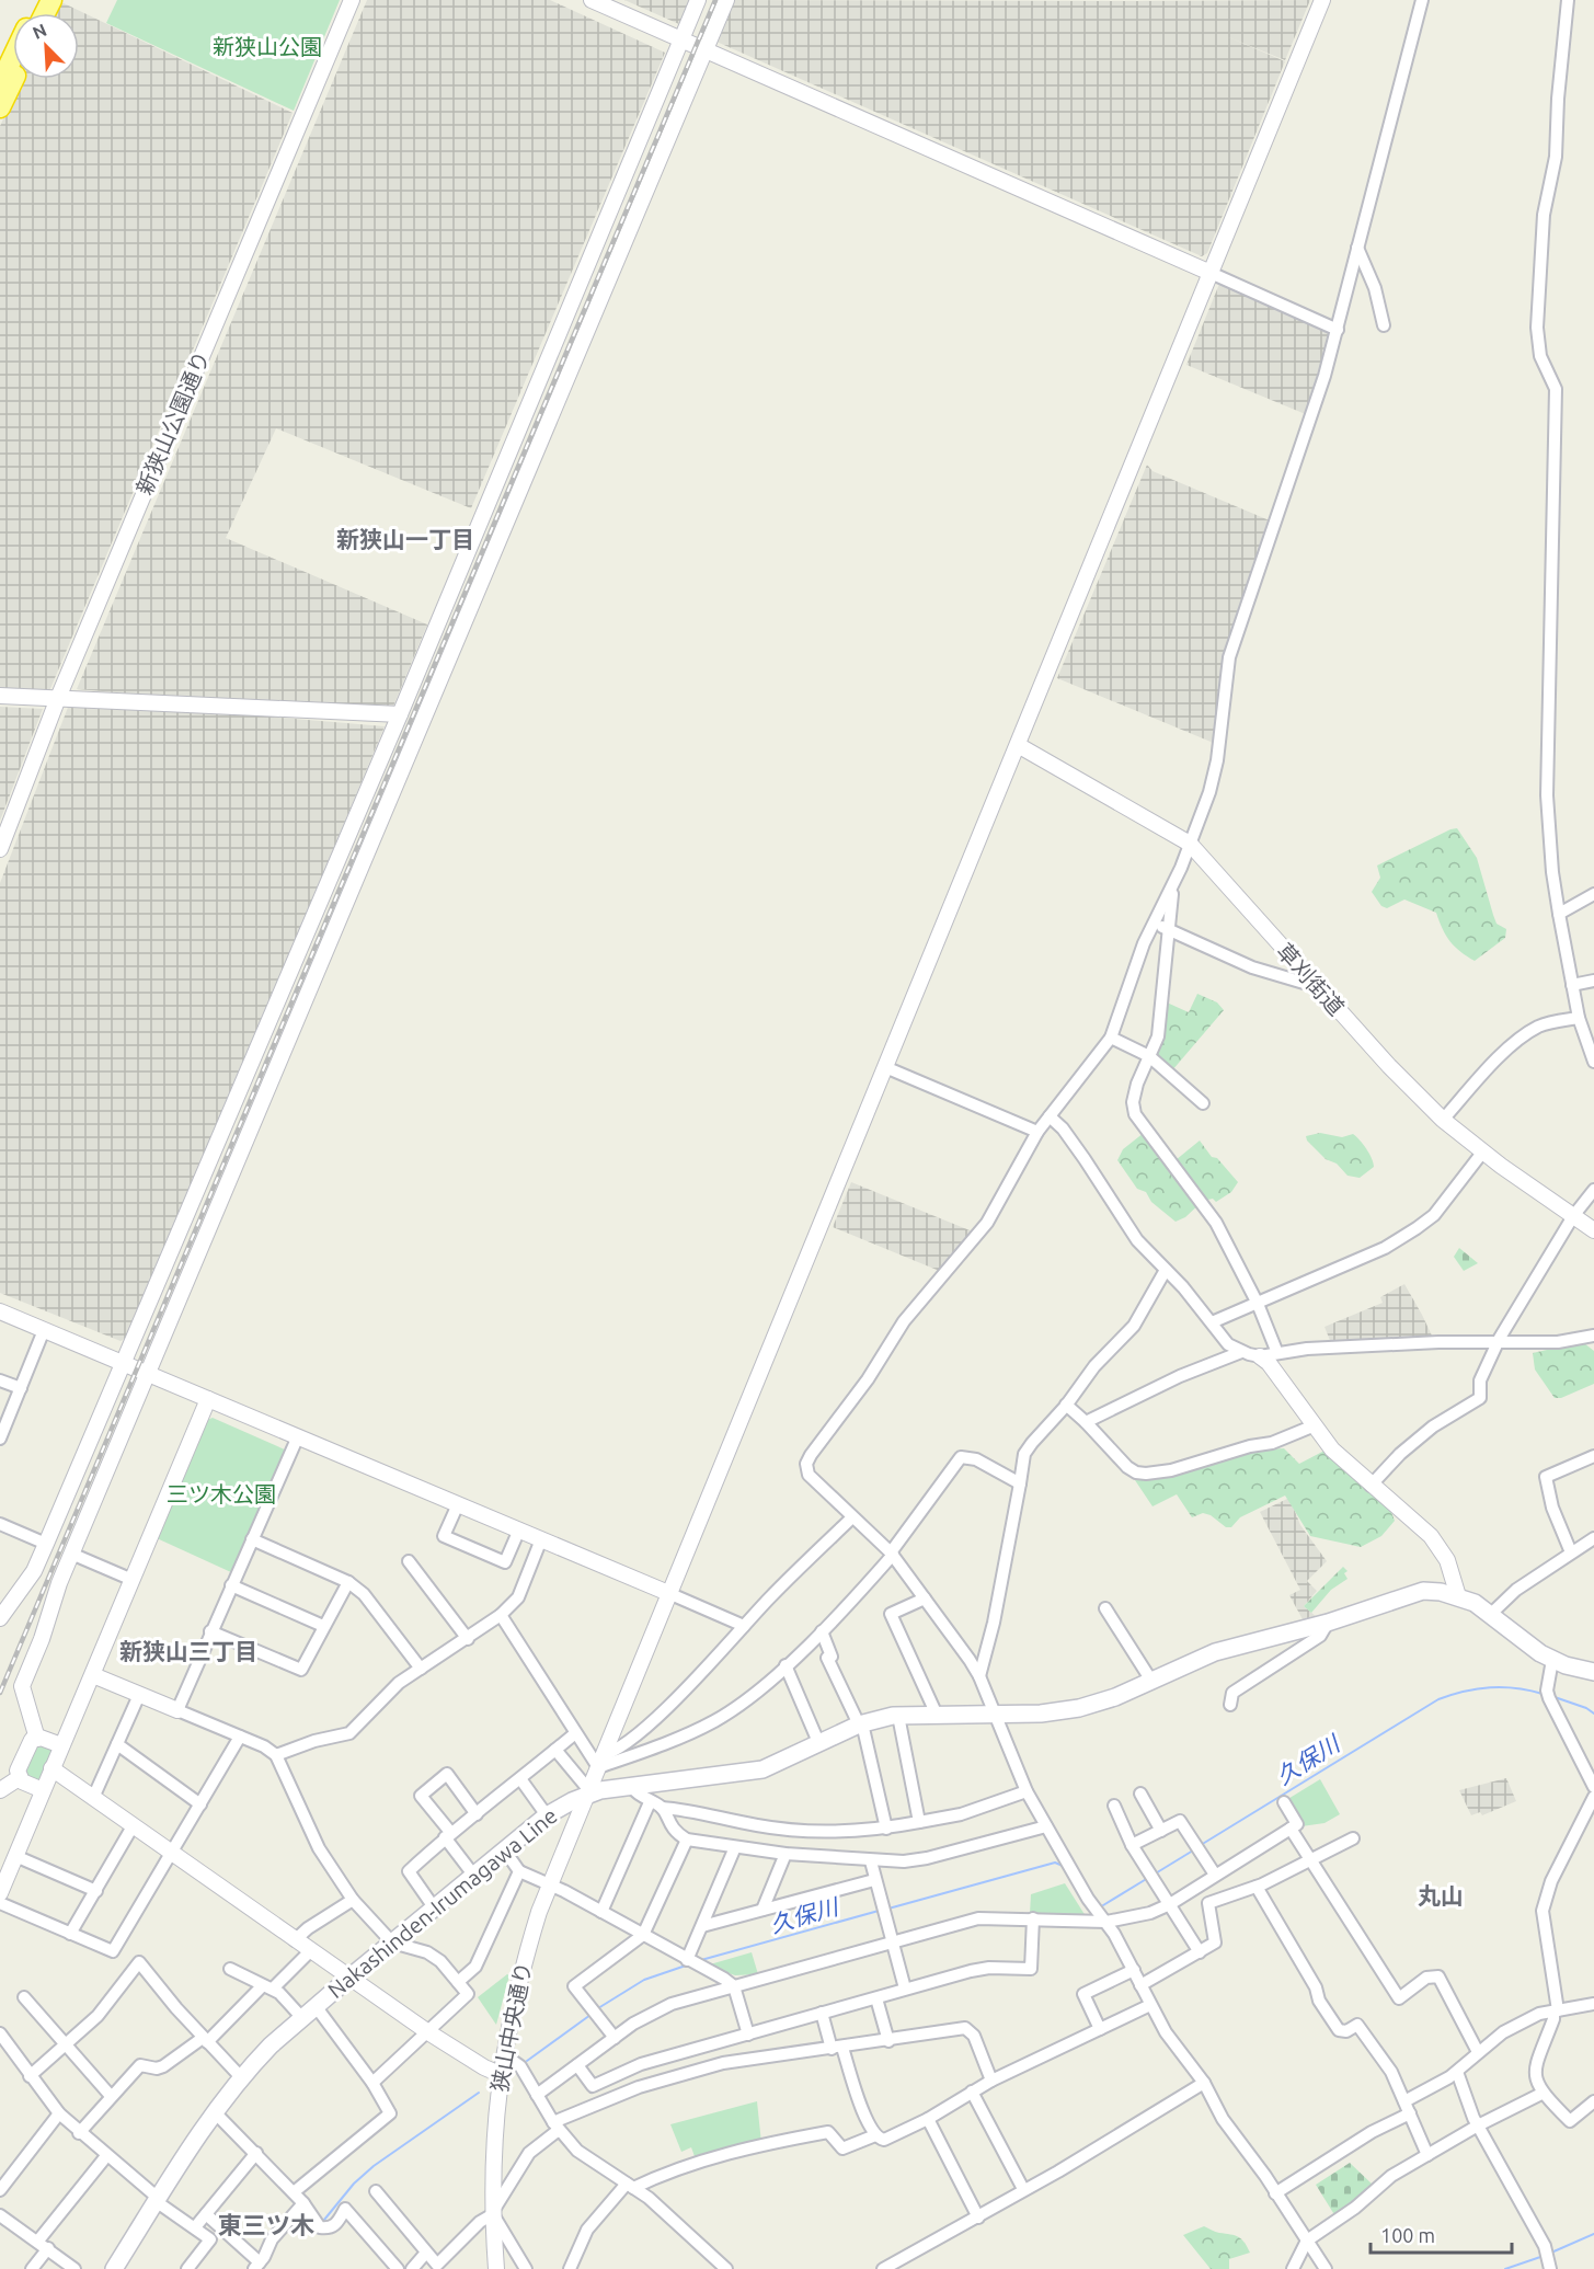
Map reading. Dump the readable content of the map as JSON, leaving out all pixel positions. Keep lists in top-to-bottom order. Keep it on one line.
{"streets":{"main road":["Nakashinden-Irumagawa Line"],"street":["新狭山公園通り","草刈街道","狭山中央通り"]},"crossings":[["草刈街道","狭山中央通り"],["Nakashinden-Irumagawa Line","狭山中央通り"]],"districts":["新狭山一丁目","新狭山三丁目","丸山","東三ツ木"],"water":["久保川"],"parks":["新狭山公園","三ツ木公園"],"scale_bar":"100 m","north":"top left"}
